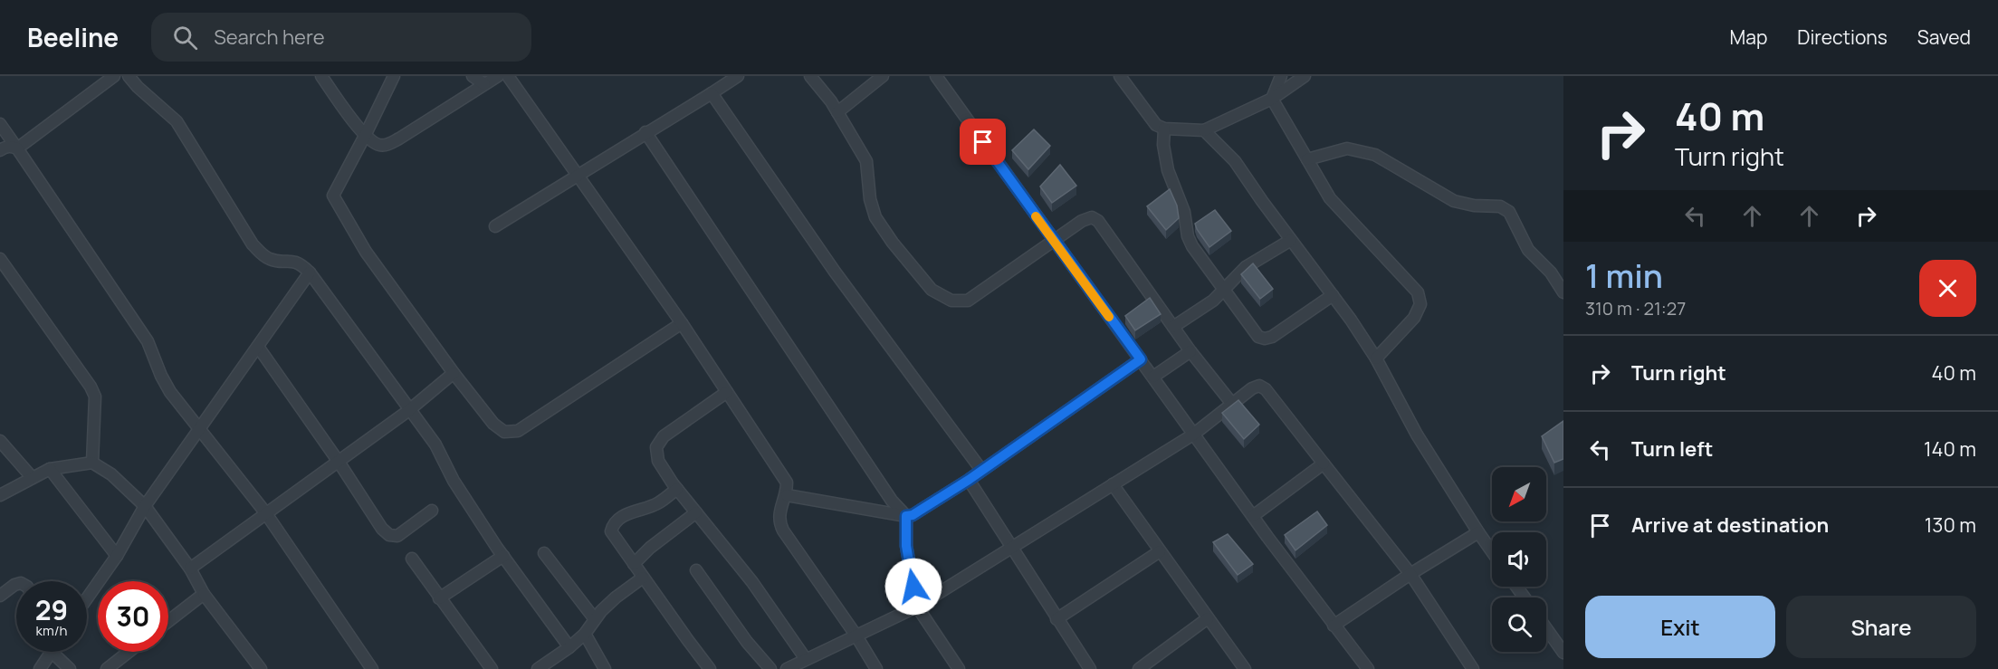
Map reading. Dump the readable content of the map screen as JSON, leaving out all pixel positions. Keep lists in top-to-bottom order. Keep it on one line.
{"north":"bottom left","page":{"header":"Beeline","search":"Search here","nav":["Map","Directions","Saved"],"turn":["40 m","Turn right"],"heading":["1 min","310 m · 21:27"],"list":[{"name":"Turn right","value":"40 m"},{"name":"Turn left","value":"140 m"},{"name":"Arrive at destination","value":"130 m"}],"speed":"29 km/h","limit":"30","buttons":["Exit","Share"]}}
